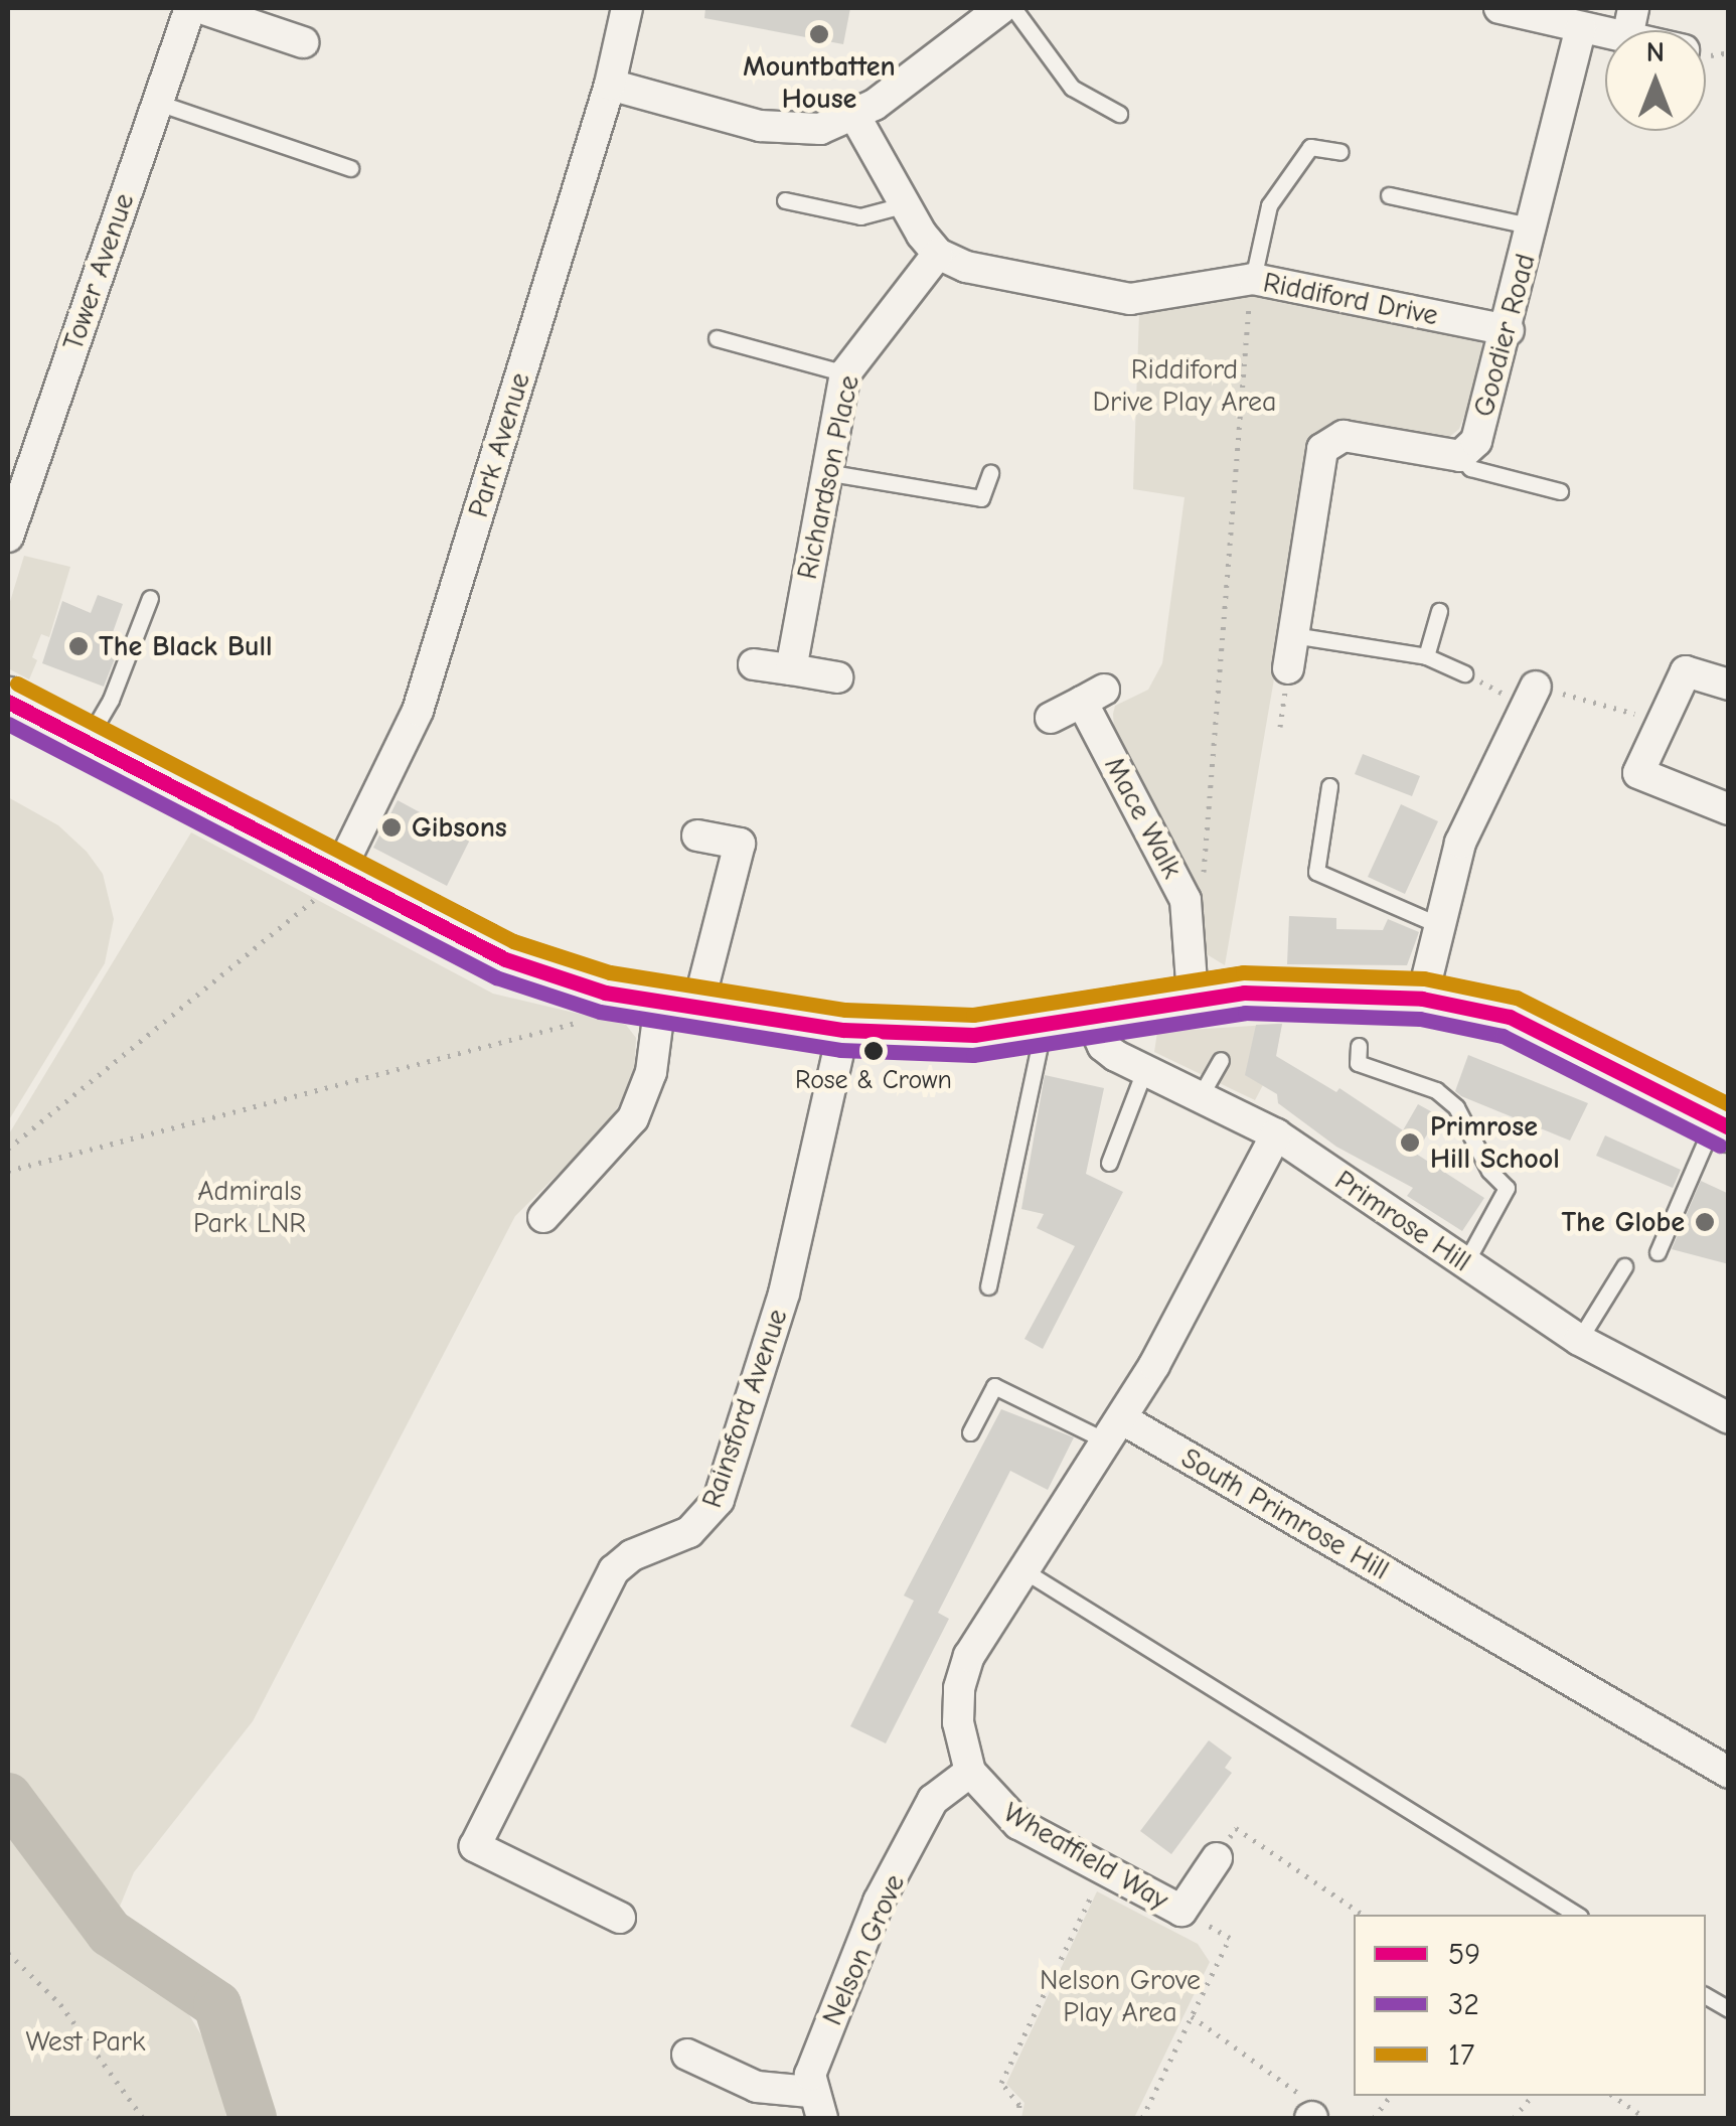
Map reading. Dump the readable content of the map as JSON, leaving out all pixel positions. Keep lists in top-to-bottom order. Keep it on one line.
{"streets":{"street":["Tower Avenue","Riddiford Drive","Goodier Road","Park Avenue","Richardson Place","Mace Walk","Primrose Hill","Rainsford Avenue","South Primrose Hill","Wheatfield Way","Nelson Grove"]},"crossings":[["Riddiford Drive","Goodier Road"],["Riddiford Drive","Richardson Place"],["South Primrose Hill","Wheatfield Way"],["Wheatfield Way","Nelson Grove"]],"parks":["Riddiford Drive Play Area","Admirals Park LNR","Nelson Grove Play Area","West Park"],"places":["Mountbatten House","The Black Bull","Gibsons","Rose & Crown","Primrose Hill School","The Globe"],"lines":["transit line 17","transit line 59","transit line 32"],"legend":["59","32","17"],"north":"top"}
